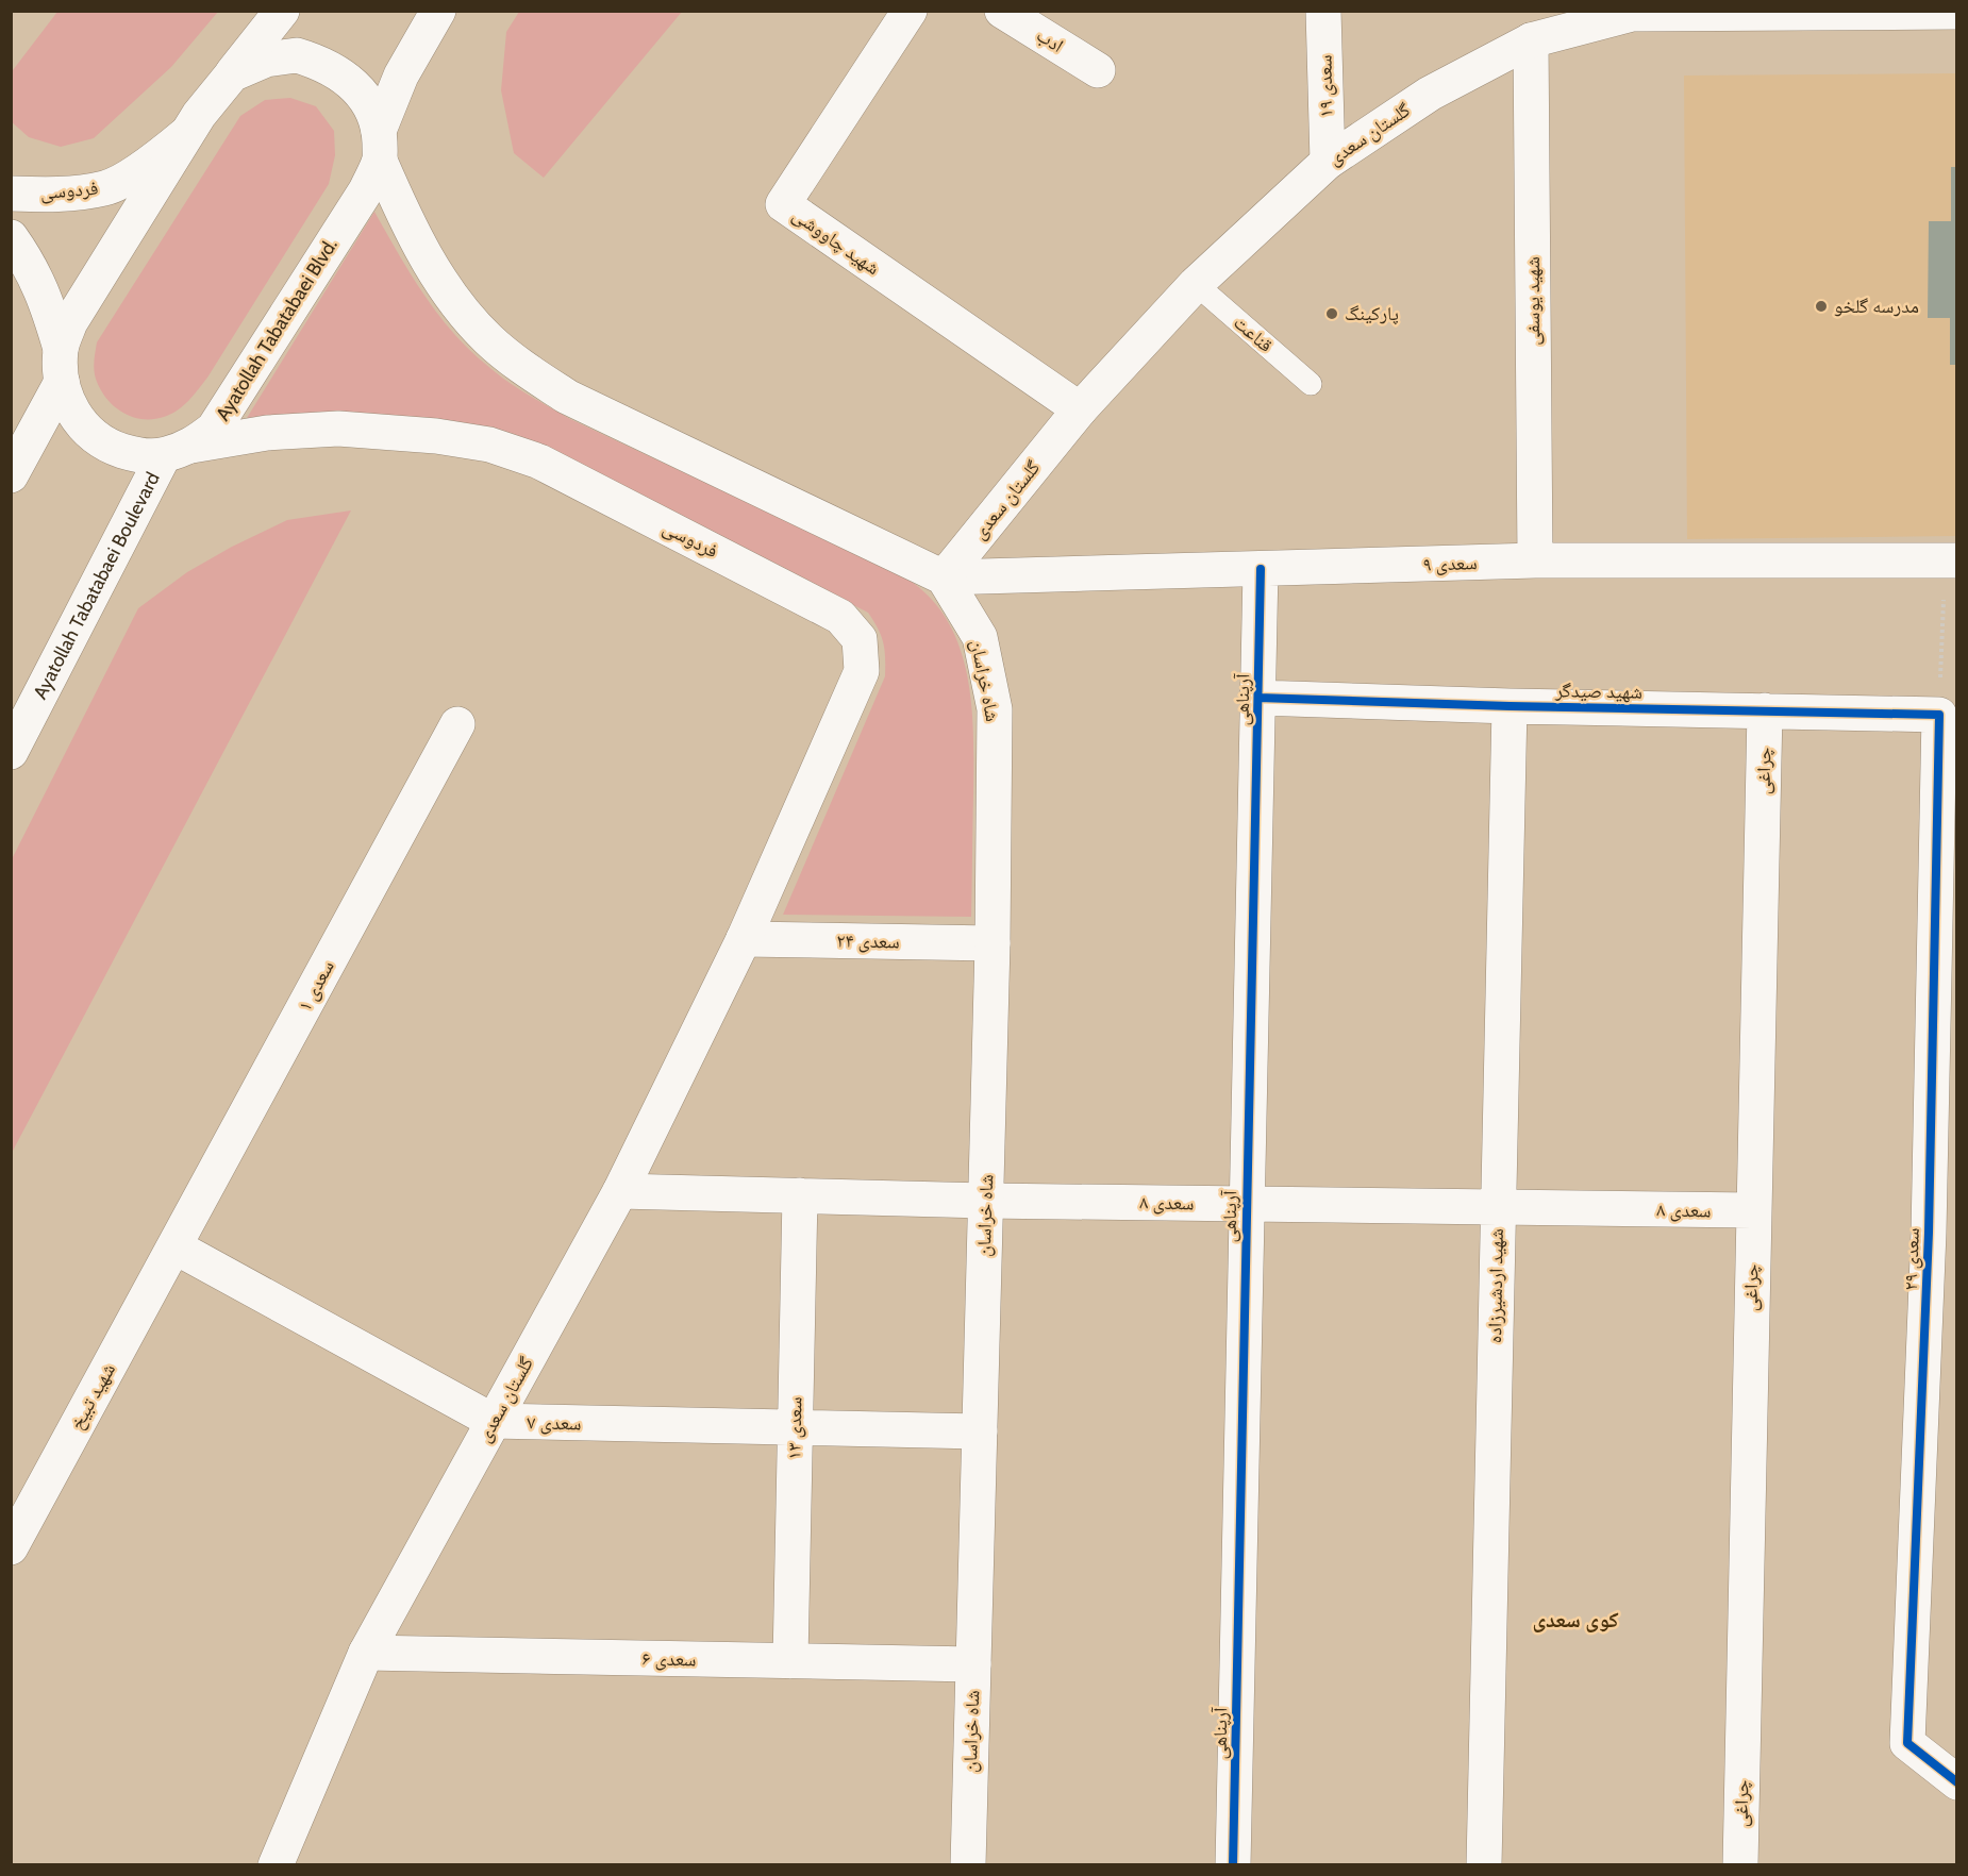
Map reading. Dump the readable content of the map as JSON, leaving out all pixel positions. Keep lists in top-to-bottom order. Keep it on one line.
{"streets":{"street":["ادب","سعدی ۱۹","گلستان سعدی","فردوسی","شهید چاووشی","شهید یوسفی","Ayatollah Tabatabaei Blvd.","سعدی ۹","Ayatollah Tabatabaei Boulevard","شاه خراسان","شهید صیدگر","آرپناهی","چراغی","سعدی ۲۴","سعدی ۱","سعدی ۸","سعدی ۲۹","شهید اردشیرزاده","شهید تبیخ","سعدی ۷","سعدی ۱۳","سعدی ۶"],"lane":["قناعت"]},"crossings":[["سعدی ۱۹","گلستان سعدی"],["گلستان سعدی","فردوسی"],["گلستان سعدی","شهید چاووشی"],["گلستان سعدی","شهید یوسفی"],["گلستان سعدی","قناعت"],["گلستان سعدی","سعدی ۹"],["گلستان سعدی","شاه خراسان"],["گلستان سعدی","سعدی ۲۴"],["گلستان سعدی","سعدی ۸"],["گلستان سعدی","سعدی ۷"],["گلستان سعدی","سعدی ۶"],["فردوسی","Ayatollah Tabatabaei Blvd."],["فردوسی","Ayatollah Tabatabaei Boulevard"],["فردوسی","سعدی ۲۴"],["شهید یوسفی","سعدی ۹"],["Ayatollah Tabatabaei Blvd.","Ayatollah Tabatabaei Boulevard"],["سعدی ۹","شاه خراسان"],["سعدی ۹","آرپناهی"],["شاه خراسان","سعدی ۲۴"],["شاه خراسان","سعدی ۸"],["شاه خراسان","سعدی ۷"],["شاه خراسان","سعدی ۶"],["شهید صیدگر","آرپناهی"],["شهید صیدگر","چراغی"],["شهید صیدگر","سعدی ۲۹"],["شهید صیدگر","شهید اردشیرزاده"],["آرپناهی","سعدی ۸"],["چراغی","سعدی ۸"],["سعدی ۱","شهید تبیخ"],["سعدی ۱","سعدی ۷"],["سعدی ۸","شهید اردشیرزاده"],["سعدی ۸","سعدی ۱۳"],["شهید تبیخ","سعدی ۷"],["سعدی ۷","سعدی ۱۳"],["سعدی ۱۳","سعدی ۶"]],"districts":["کوی سعدی"],"places":["مدرسه گلخو","پارکینگ"]}
